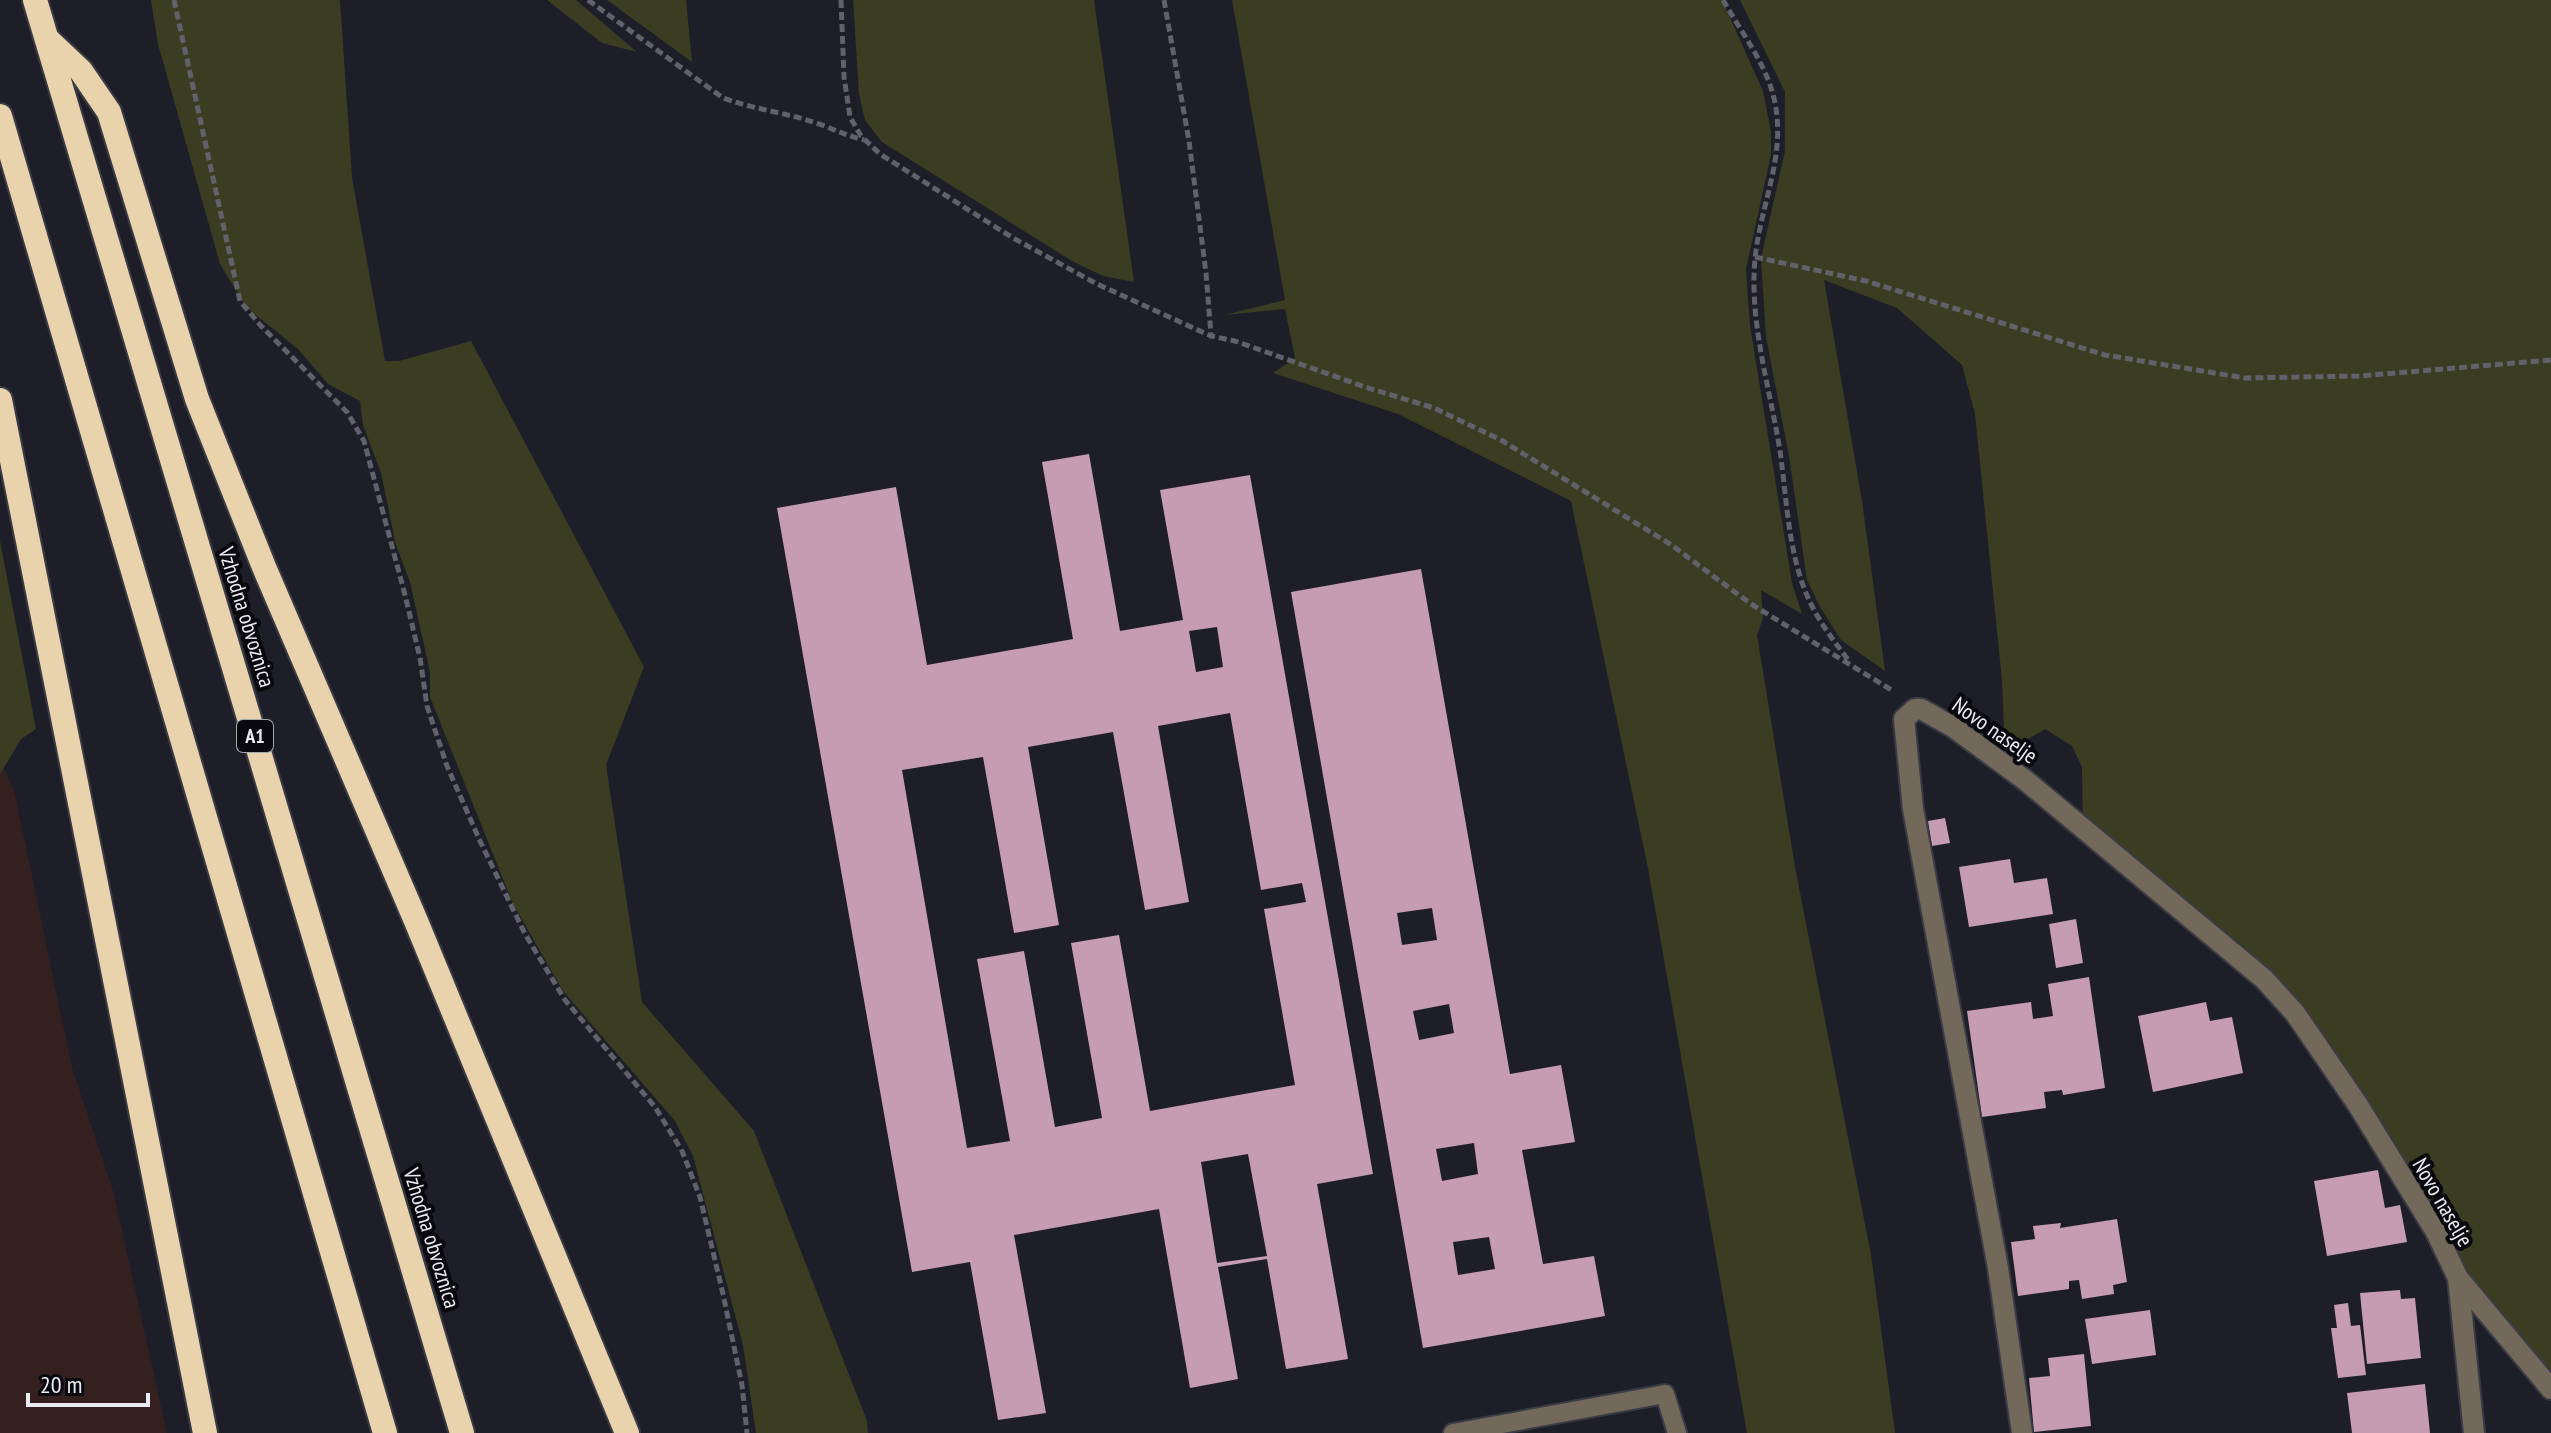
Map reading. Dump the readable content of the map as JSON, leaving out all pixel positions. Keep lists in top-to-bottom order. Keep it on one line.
{"streets":{"highway":["Vzhodna obvoznica","A1"],"street":["Novo naselje"]},"scale_bar":"20 m"}
